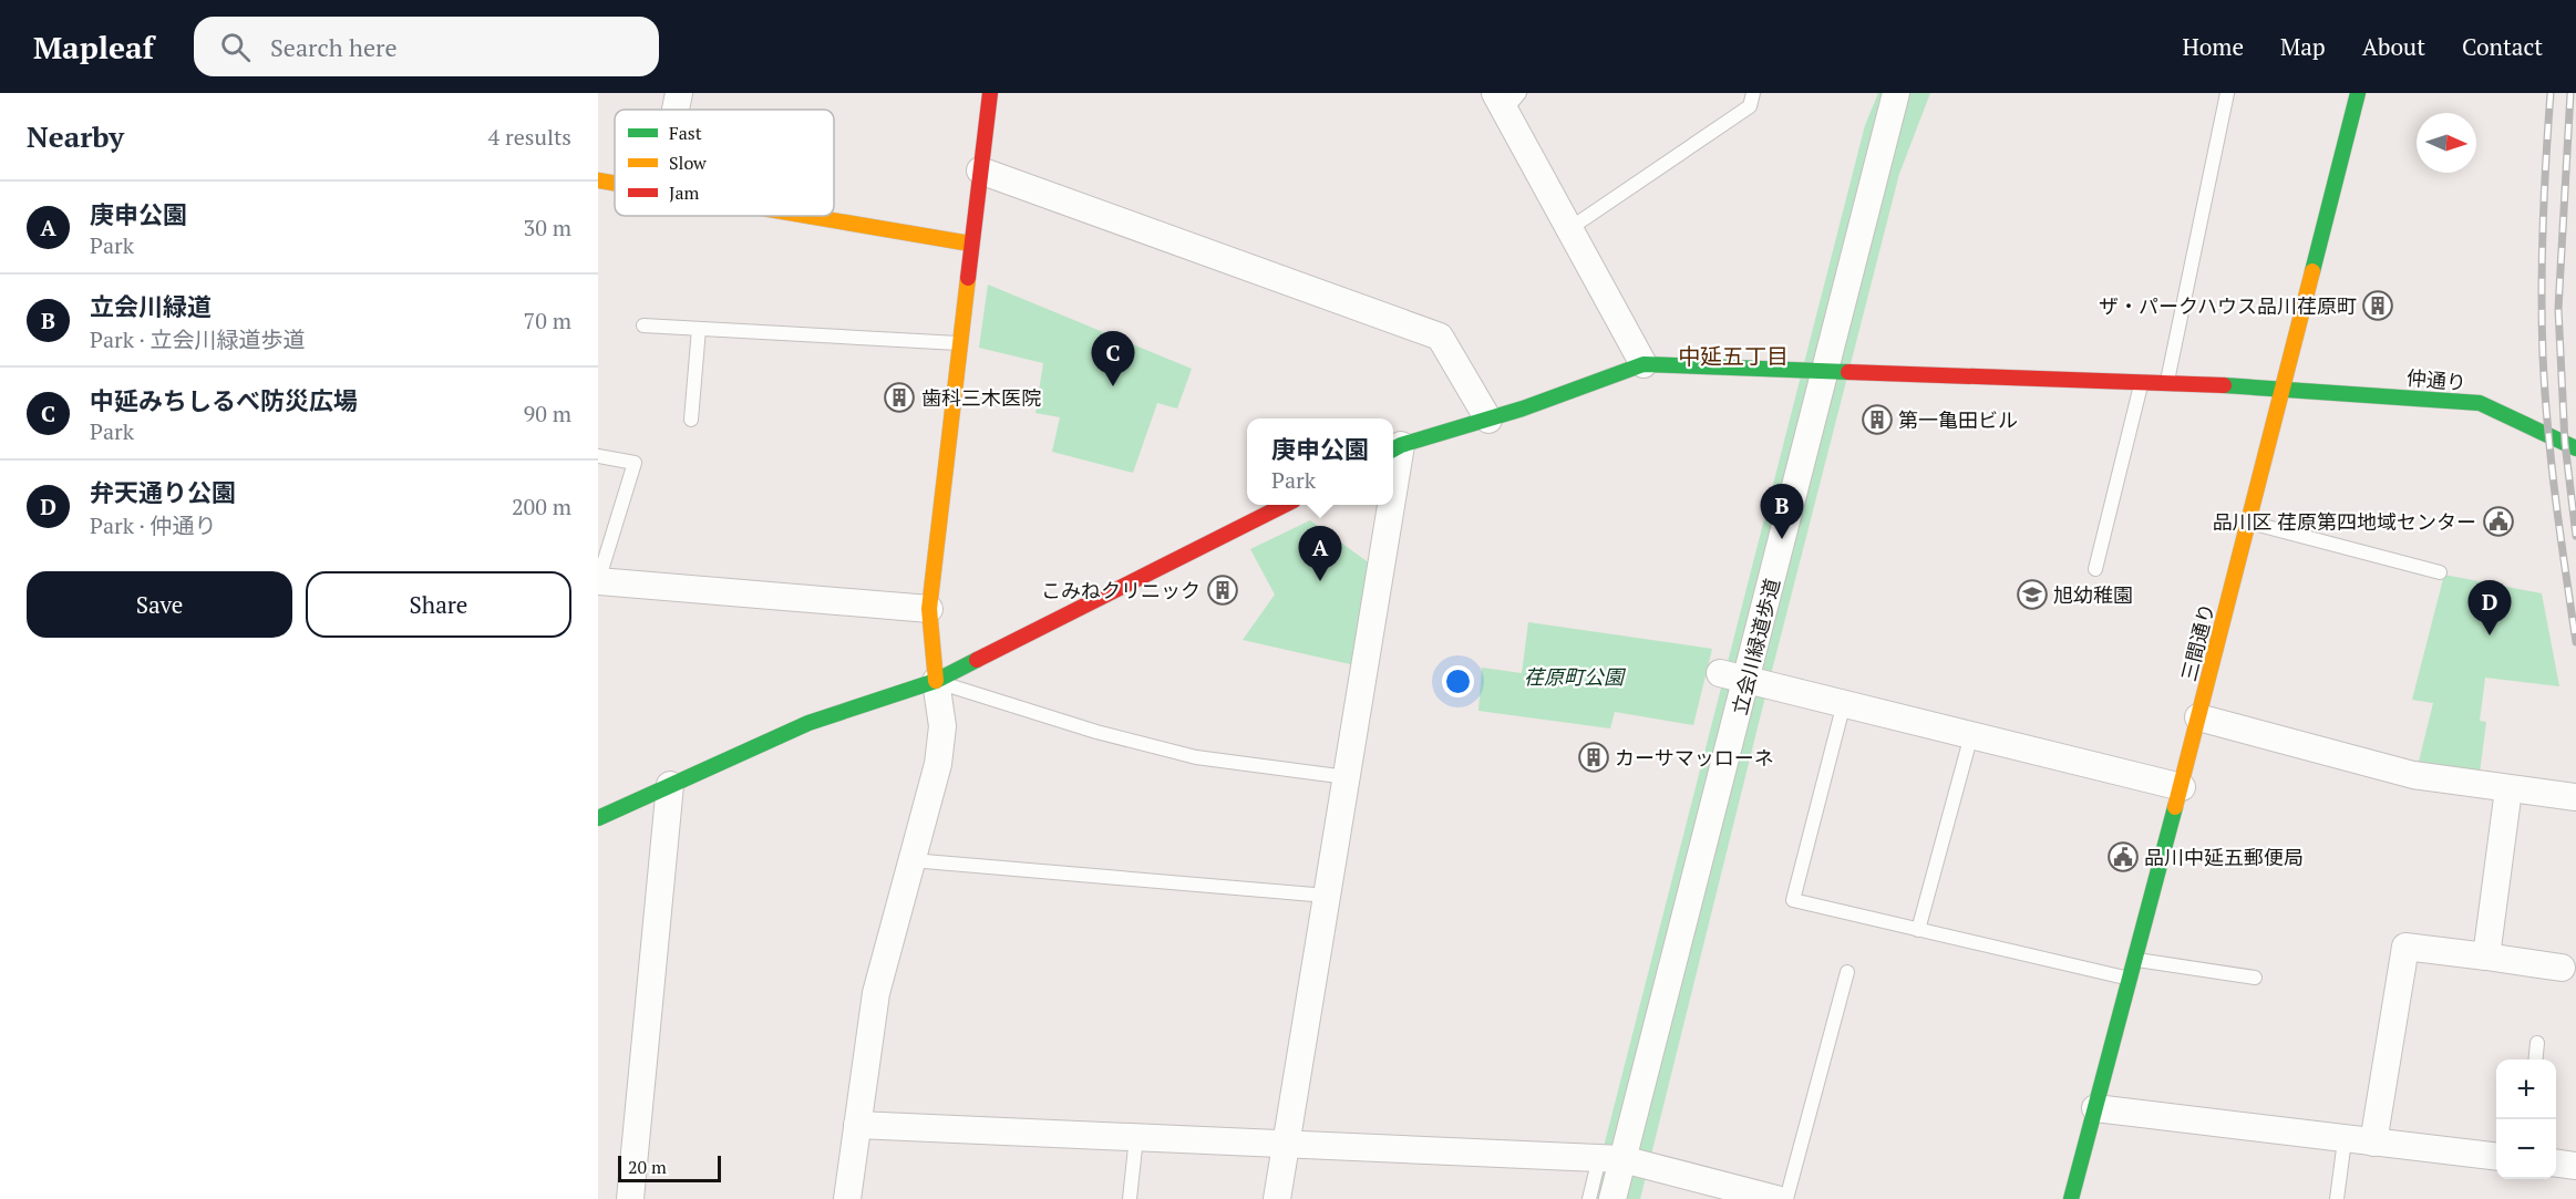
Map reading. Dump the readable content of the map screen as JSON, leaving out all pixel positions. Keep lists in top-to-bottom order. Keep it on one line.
{"streets":{"street":["仲通り","三間通り","立会川緑道歩道"]},"crossings":[["仲通り","三間通り"],["仲通り","立会川緑道歩道"]],"districts":["中延五丁目"],"parks":["荏原町公園"],"places":{"building":["ザ・パークハウス品川荏原町","歯科三木医院","第一亀田ビル","こみねクリニック","カーサマッローネ"],"public building":["品川区 荏原第四地域センター","品川中延五郵便局"],"school or university":["旭幼稚園"]},"legend":["Fast","Slow","Jam"],"scale_bar":"20 m","north":"right","page":{"header":"Mapleaf","search":"Search here","nav":["Home","Map","About","Contact"],"heading":["Nearby","4 results"],"list":[{"mark":"A","name":"庚申公園","note":"Park","value":"30 m"},{"mark":"B","name":"立会川緑道","note":"Park · 立会川緑道歩道","value":"70 m"},{"mark":"C","name":"中延みちしるべ防災広場","note":"Park","value":"90 m"},{"mark":"D","name":"弁天通り公園","note":"Park · 仲通り","value":"200 m"}],"pins":["C","B","A","D"],"popup":["庚申公園","Park"],"buttons":["Save","Share"],"map_buttons":["+","−"],"scale":"20 m"}}
